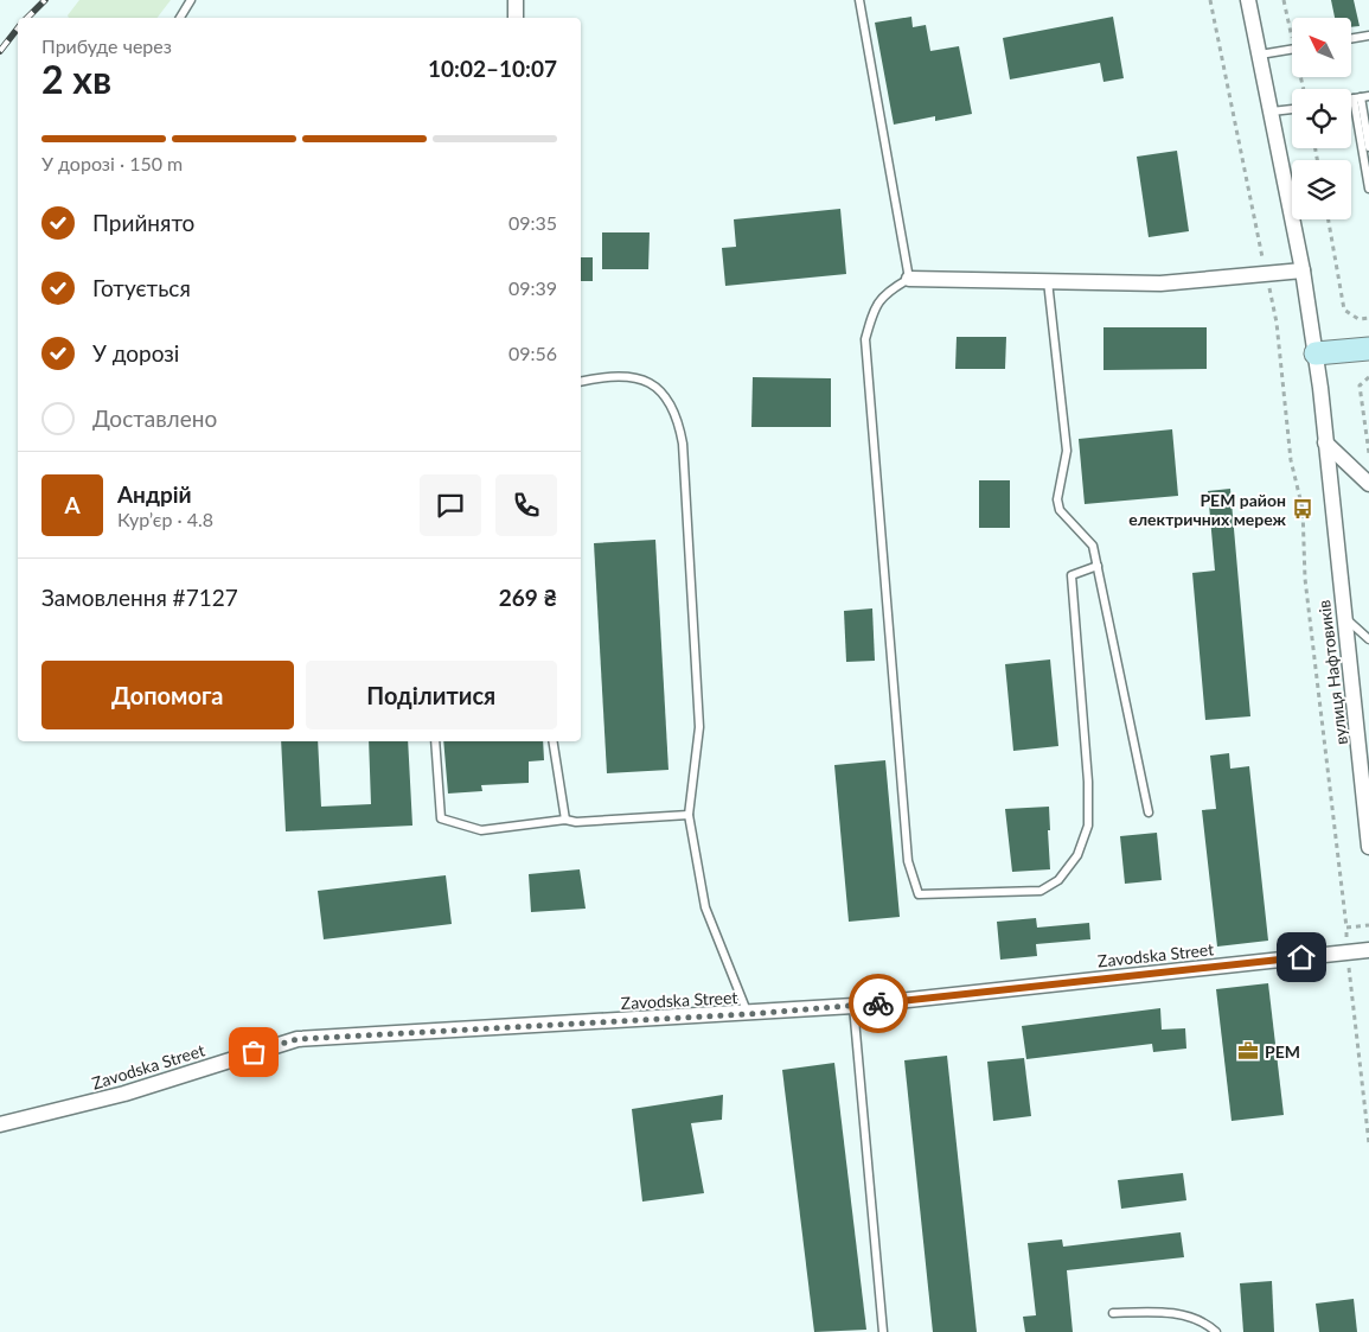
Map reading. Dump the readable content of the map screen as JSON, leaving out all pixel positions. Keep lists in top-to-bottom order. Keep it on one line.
{"streets":{"street":["вулиця Нафтовиків","Zavodska Street"]},"places":{"bus stop":["РЕМ район електричних мереж"],"office":["РЕМ"]},"north":"top left","page":{"heading":["2 хв","Прибуде через","10:02–10:07"],"panel":["Андрій","Кур’єр · 4.8","Замовлення #7127","269 ₴"],"bar":"У дорозі · 150 m","list":[["Прийнято","09:35"],["Готується","09:39"],["У дорозі","09:56"],"Доставлено"],"round":"А","buttons":["Допомога","Поділитися"]}}
